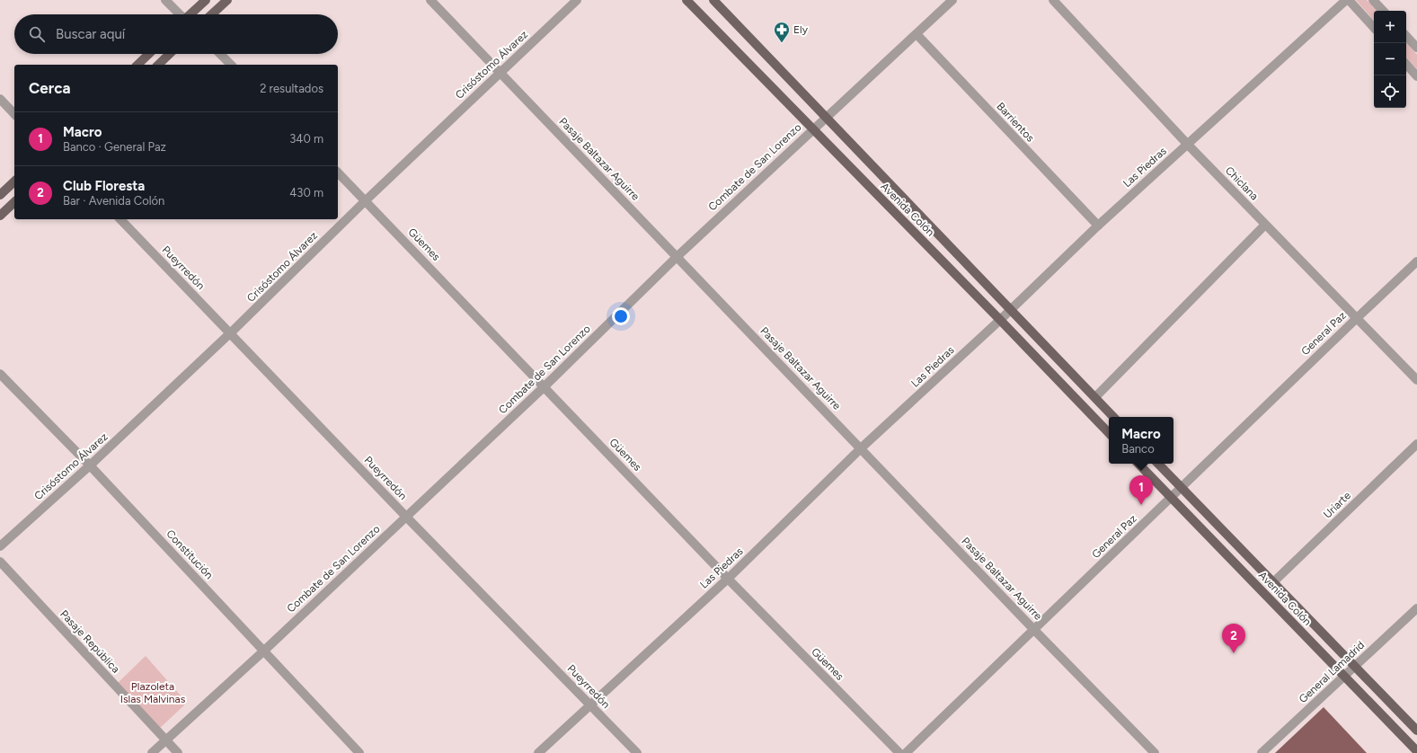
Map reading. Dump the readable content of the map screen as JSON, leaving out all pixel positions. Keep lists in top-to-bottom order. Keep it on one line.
{"streets":{"main road":["Avenida Colón"],"street":["Crisóstomo Álvarez","Barrientos","Pasaje Baltazar Aguirre","Combate de San Lorenzo","Las Piedras","Chiclana","Güemes","Pueyrredón","General Paz","Uriarte","Constitución","Pasaje República","General Lamadrid"]},"crossings":[["Crisóstomo Álvarez","Pasaje Baltazar Aguirre"],["Crisóstomo Álvarez","Güemes"],["Crisóstomo Álvarez","Pueyrredón"],["Crisóstomo Álvarez","Constitución"],["Barrientos","Combate de San Lorenzo"],["Barrientos","Las Piedras"],["Pasaje Baltazar Aguirre","Combate de San Lorenzo"],["Pasaje Baltazar Aguirre","Las Piedras"],["Pasaje Baltazar Aguirre","General Paz"],["Combate de San Lorenzo","Avenida Colón"],["Combate de San Lorenzo","Güemes"],["Combate de San Lorenzo","Pueyrredón"],["Combate de San Lorenzo","Constitución"],["Combate de San Lorenzo","Pasaje República"],["Las Piedras","Chiclana"],["Las Piedras","Avenida Colón"],["Las Piedras","Güemes"],["Las Piedras","Pueyrredón"],["Chiclana","General Paz"],["Avenida Colón","General Paz"],["Avenida Colón","Uriarte"],["Avenida Colón","General Lamadrid"]],"parks":["Plazoleta Islas Malvinas"],"places":{"pharmacy":["Ely"]},"page":{"map_buttons":["+","−"],"search":"Buscar aquí","heading":["Cerca","2 resultados"],"list":[{"mark":"1","name":"Macro","note":"Banco · General Paz","value":"340 m"},{"mark":"2","name":"Club Floresta","note":"Bar · Avenida Colón","value":"430 m"}],"popup":["Macro","Banco"],"pins":["1","2"]}}
